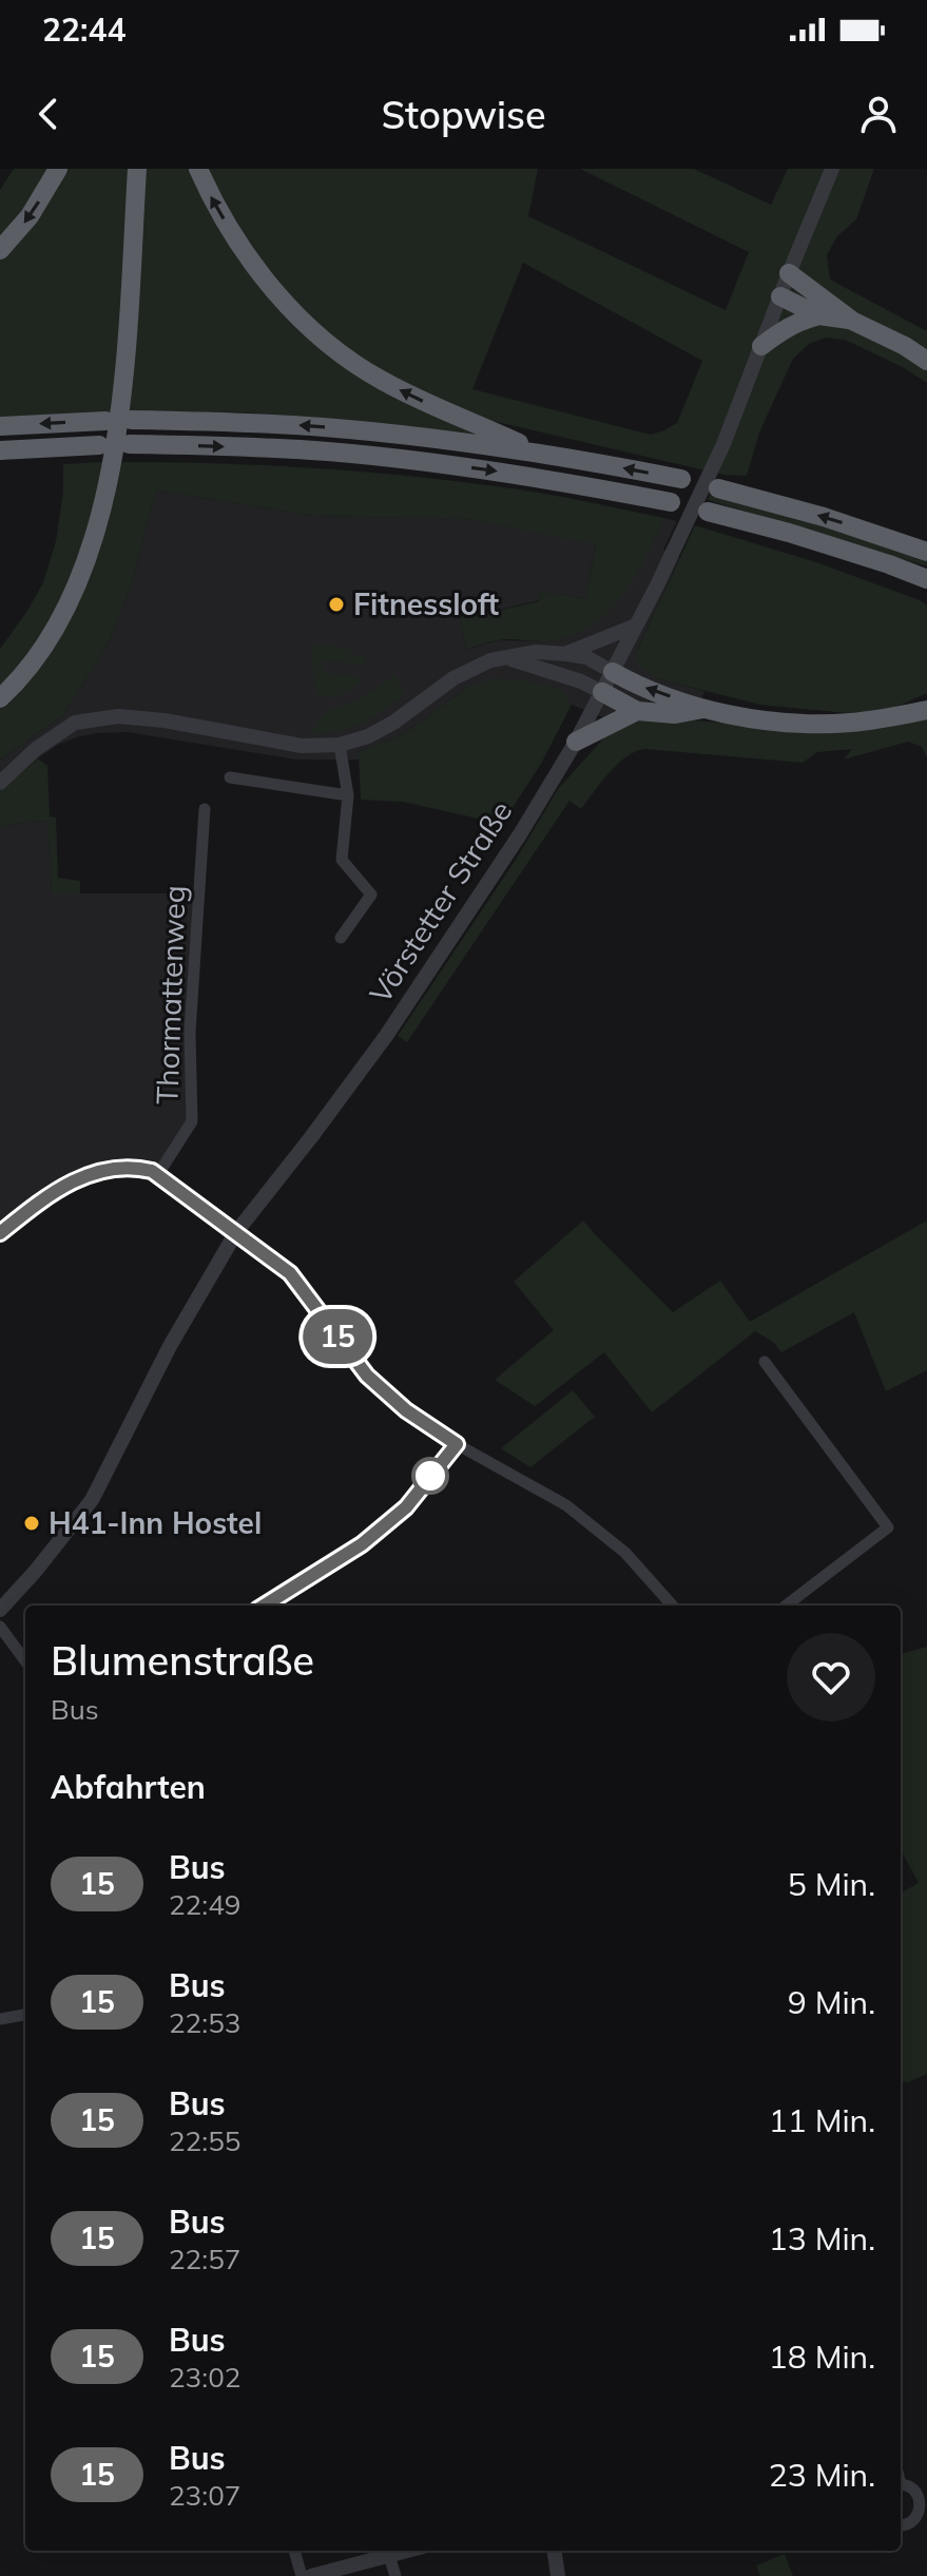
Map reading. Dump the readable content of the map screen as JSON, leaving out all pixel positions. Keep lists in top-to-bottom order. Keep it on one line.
{"streets":{"street":["Vörstetter Straße","Thormattenweg"]},"places":["Fitnessloft","H41-Inn Hostel"],"lines":["bus line 15"],"page":{"status":"22:44","header":"Stopwise","on_map":"15","heading":[["Blumenstraße","Bus"],"Abfahrten"],"list":[{"mark":"15","name":"Bus","note":"22:49","value":"5 Min."},{"mark":"15","name":"Bus","note":"22:53","value":"9 Min."},{"mark":"15","name":"Bus","note":"22:55","value":"11 Min."},{"mark":"15","name":"Bus","note":"22:57","value":"13 Min."},{"mark":"15","name":"Bus","note":"23:02","value":"18 Min."},{"mark":"15","name":"Bus","note":"23:07","value":"23 Min."}]}}
